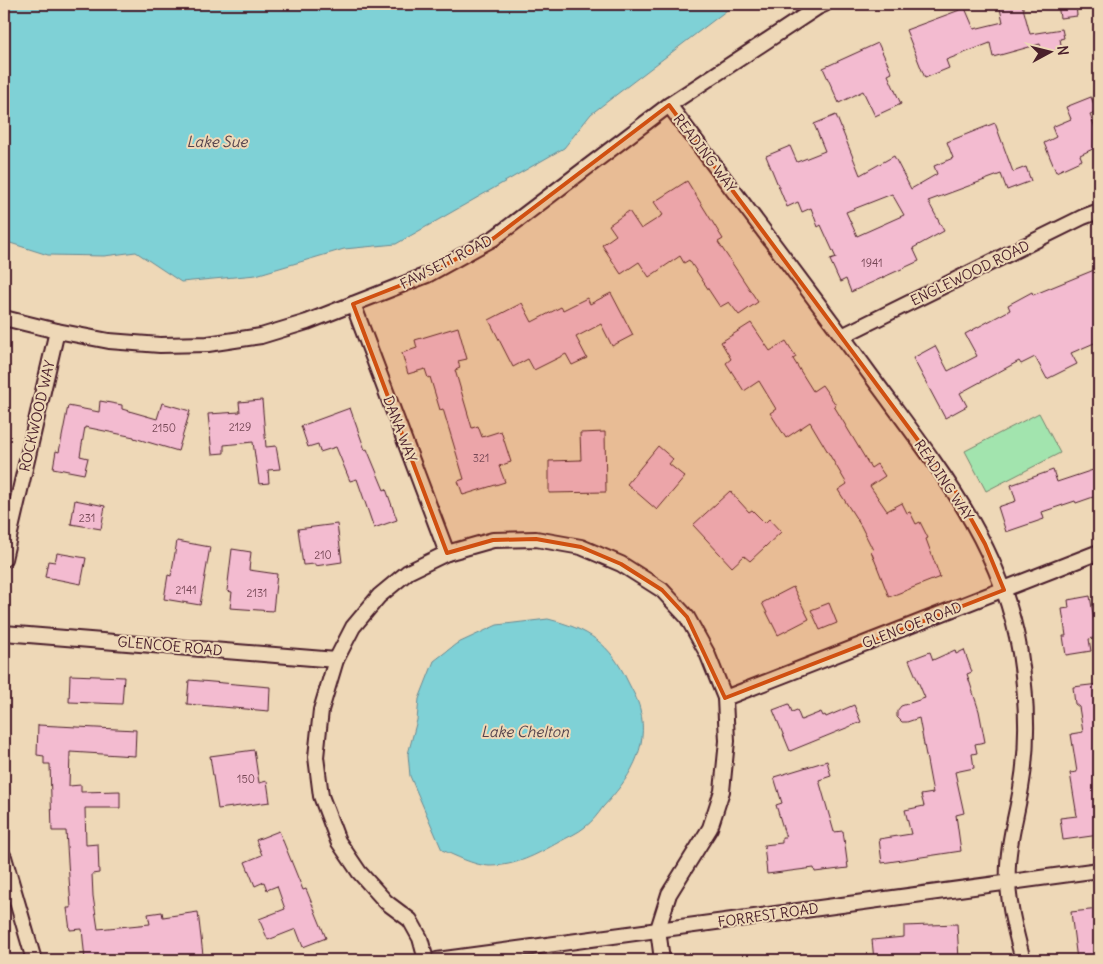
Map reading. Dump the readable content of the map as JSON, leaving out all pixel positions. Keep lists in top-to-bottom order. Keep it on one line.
{"streets":{"street":["READING WAY","FAWSETT ROAD","ENGLEWOOD ROAD","ROCKWOOD WAY","DANA WAY","GLENCOE ROAD","FORREST ROAD"]},"crossings":[["READING WAY","FAWSETT ROAD"],["READING WAY","ENGLEWOOD ROAD"],["READING WAY","GLENCOE ROAD"],["READING WAY","FORREST ROAD"],["FAWSETT ROAD","ROCKWOOD WAY"],["FAWSETT ROAD","DANA WAY"]],"water":["Lake Sue","Lake Chelton"],"house_numbers":["1941","2129","2150","321","231","210","2141","2131","150"],"north":"right"}
